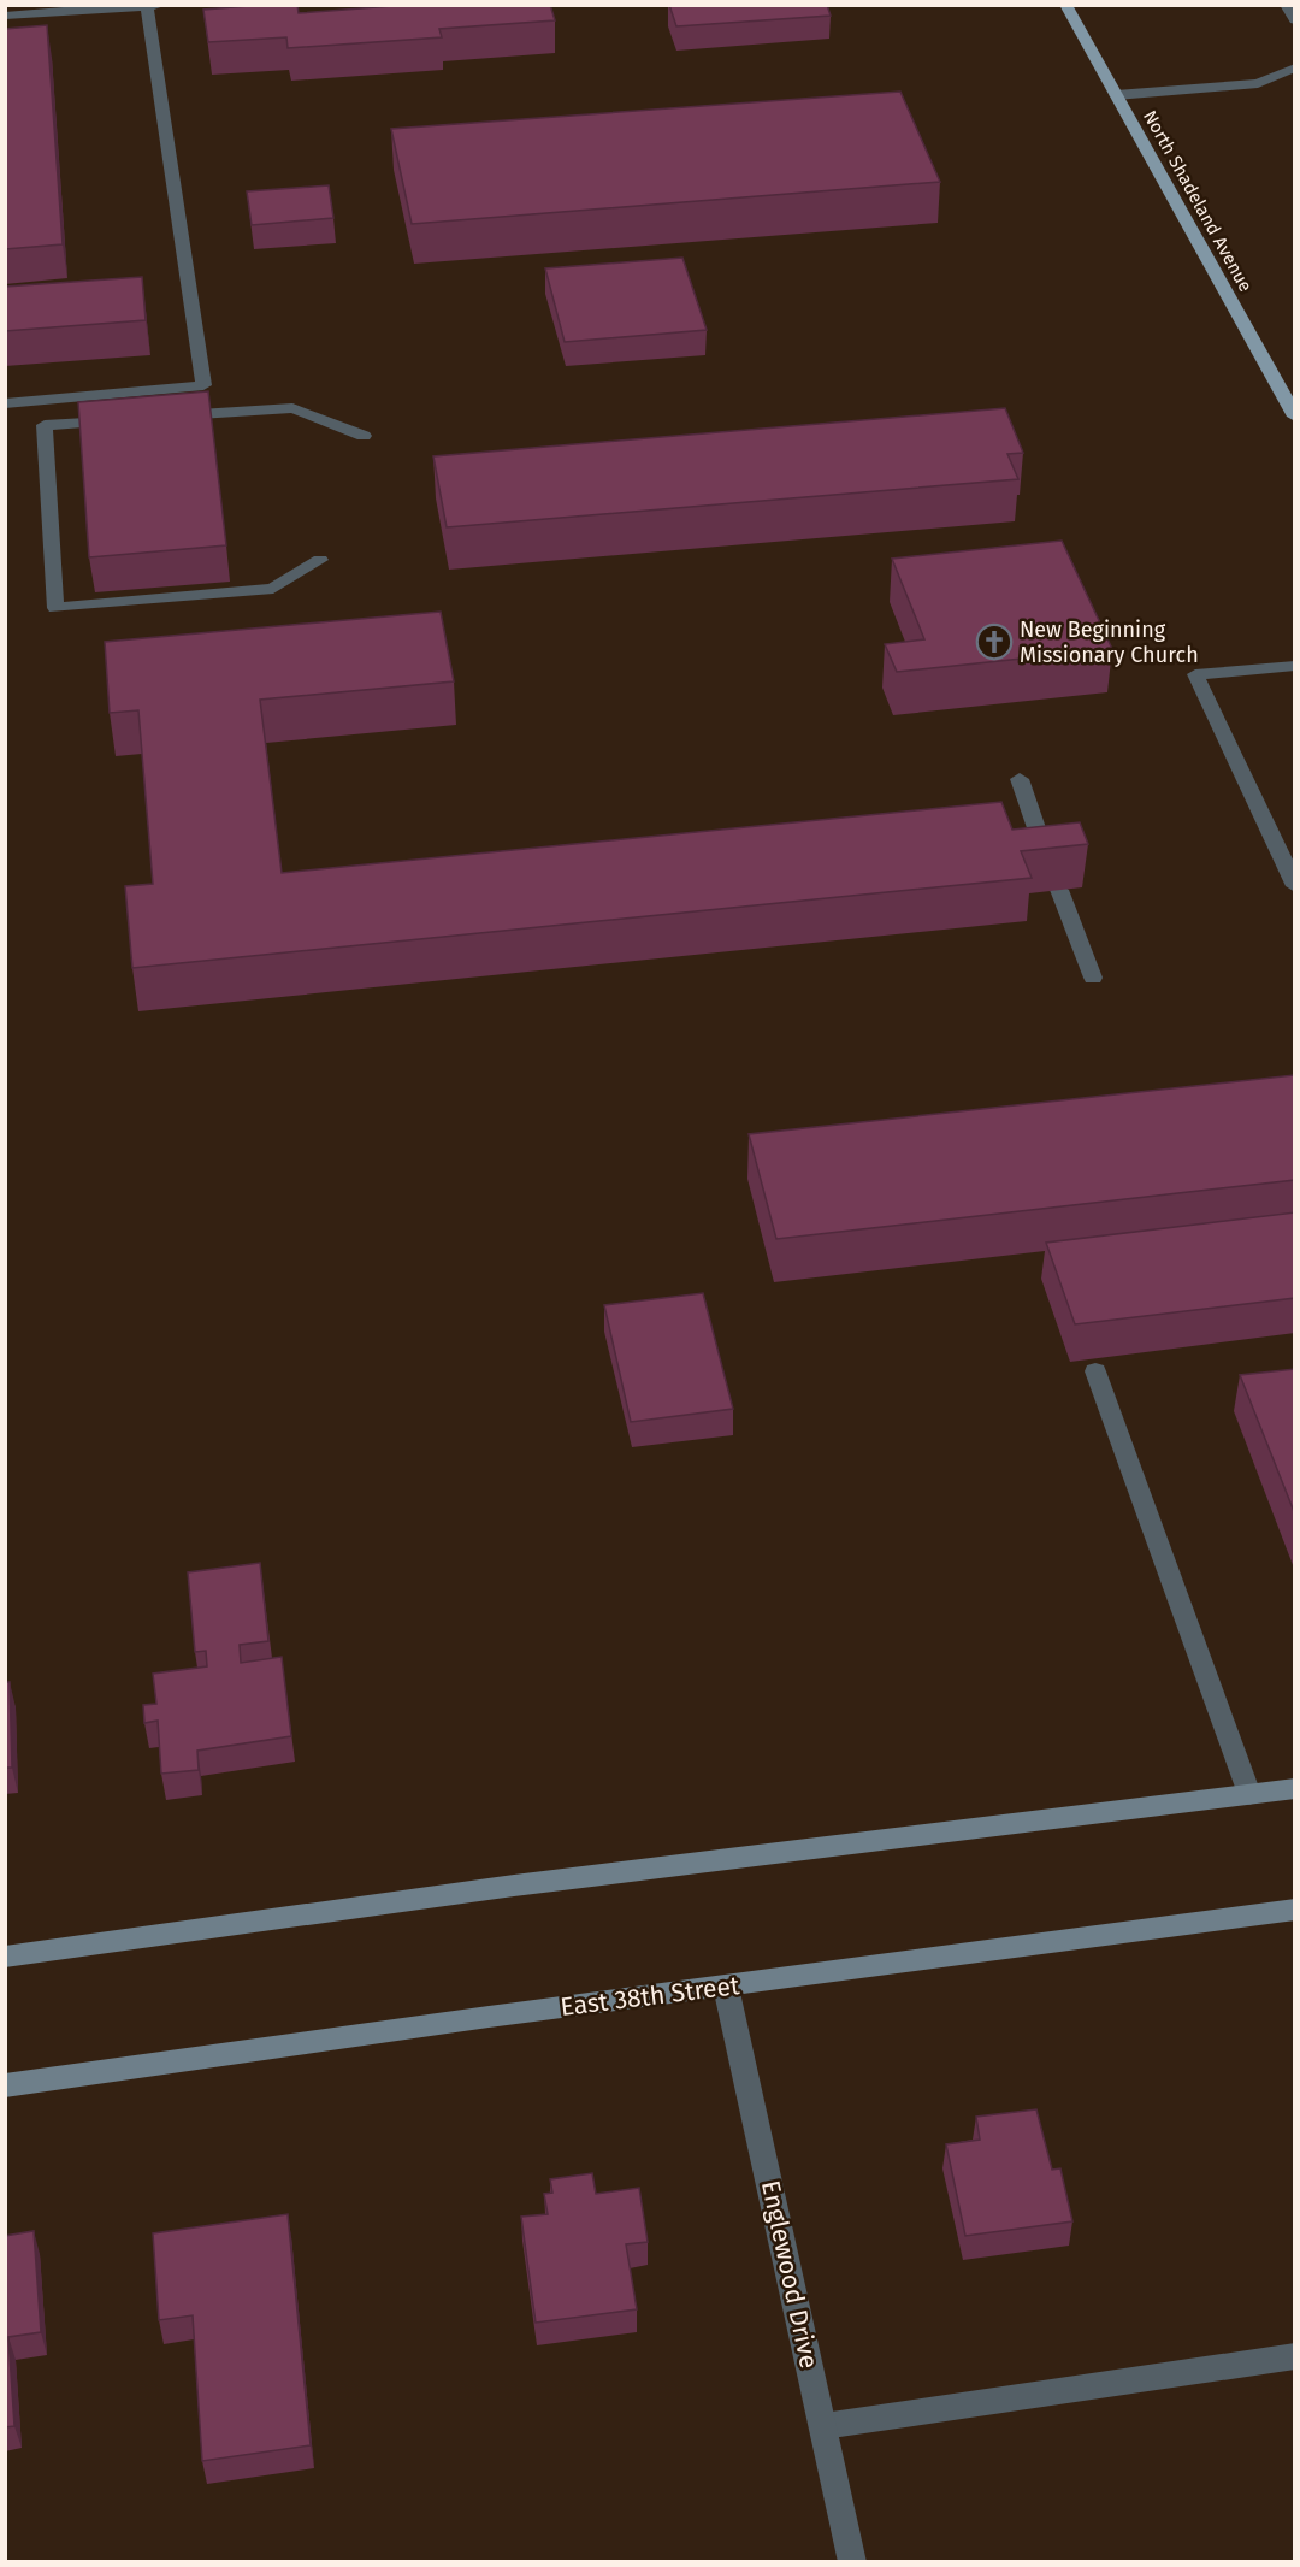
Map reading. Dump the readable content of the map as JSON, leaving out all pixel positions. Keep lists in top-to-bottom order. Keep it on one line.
{"streets":{"main road":["North Shadeland Avenue","East 38th Street"],"street":["Englewood Drive"]},"crossings":[["East 38th Street","Englewood Drive"]],"places":{"church":["New Beginning Missionary Church"]}}
